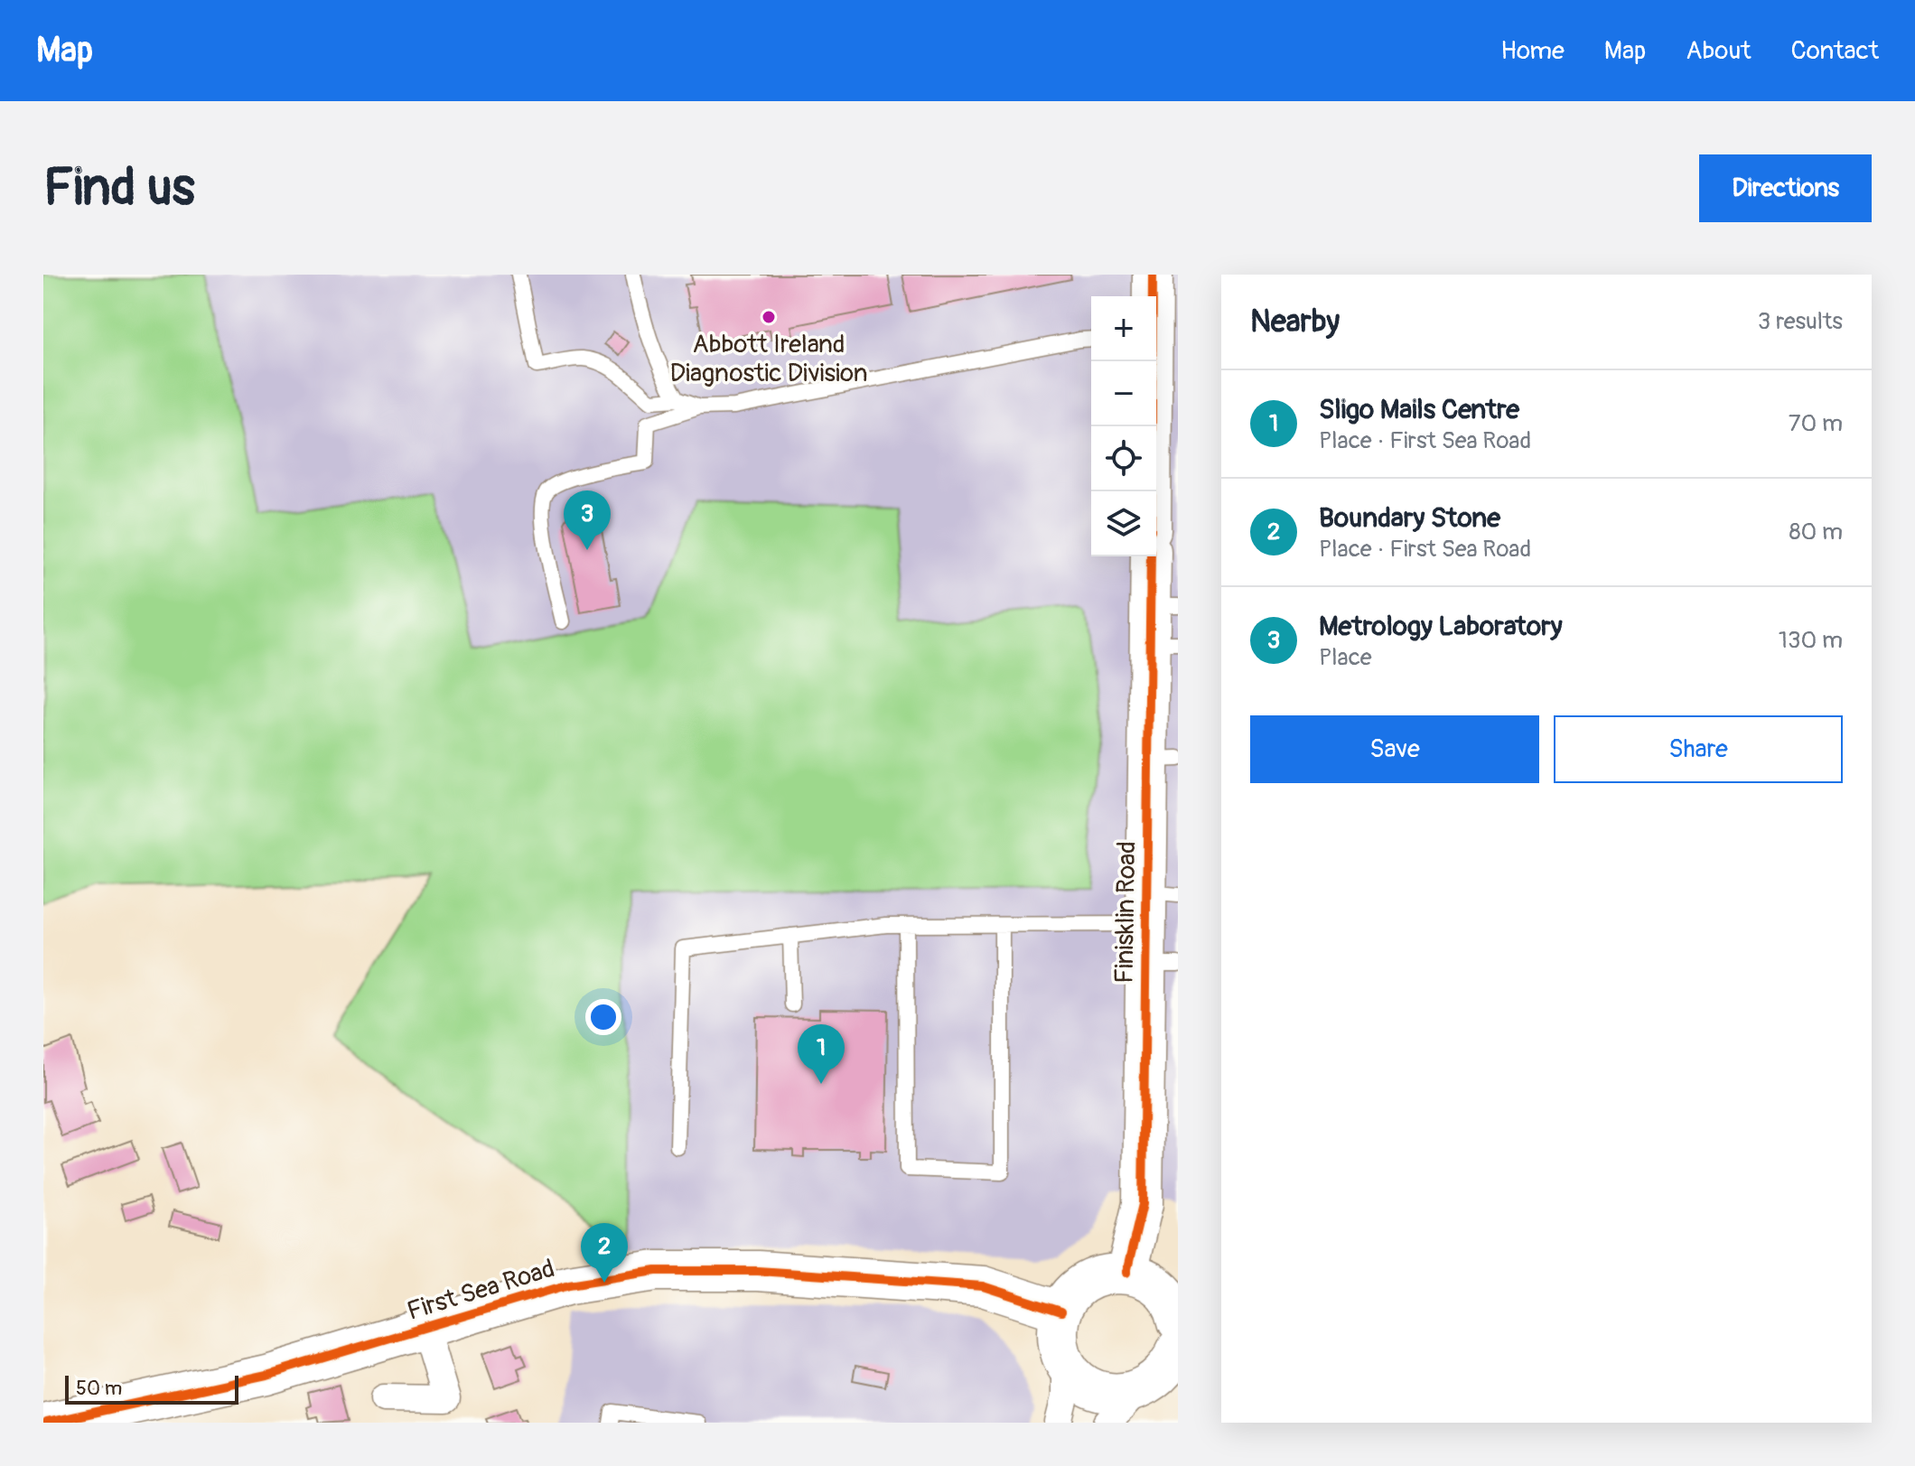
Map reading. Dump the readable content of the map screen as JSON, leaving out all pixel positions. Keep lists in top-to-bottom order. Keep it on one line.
{"streets":{"street":["Finisklin Road","First Sea Road"]},"places":["Abbott Ireland Diagnostic Division"],"scale_bar":"50 m","page":{"header":"Map","nav":["Home","Map","About","Contact"],"buttons":["Directions",["Save","Share"]],"title":"Find us","heading":["Nearby","3 results"],"map_buttons":["+","−"],"list":[{"mark":"1","name":"Sligo Mails Centre","note":"Place · First Sea Road","value":"70 m"},{"mark":"2","name":"Boundary Stone","note":"Place · First Sea Road","value":"80 m"},{"mark":"3","name":"Metrology Laboratory","note":"Place","value":"130 m"}],"pins":["3","1","2"],"scale":"50 m"}}
